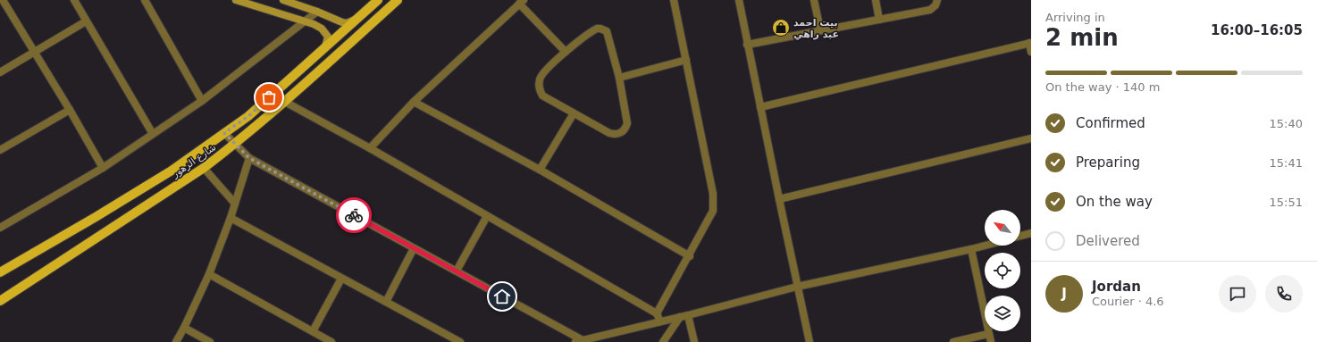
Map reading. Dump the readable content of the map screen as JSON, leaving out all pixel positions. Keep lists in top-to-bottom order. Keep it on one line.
{"streets":{"main road":["شارع الزهور"]},"places":{"shop":["بيت احمد عبد راهي"]},"north":"top left","page":{"heading":["2 min","Arriving in","16:00–16:05"],"panel":["Jordan","Courier · 4.6"],"bar":"On the way · 140 m","list":[["Confirmed","15:40"],["Preparing","15:41"],["On the way","15:51"],"Delivered"],"round":"J"}}
